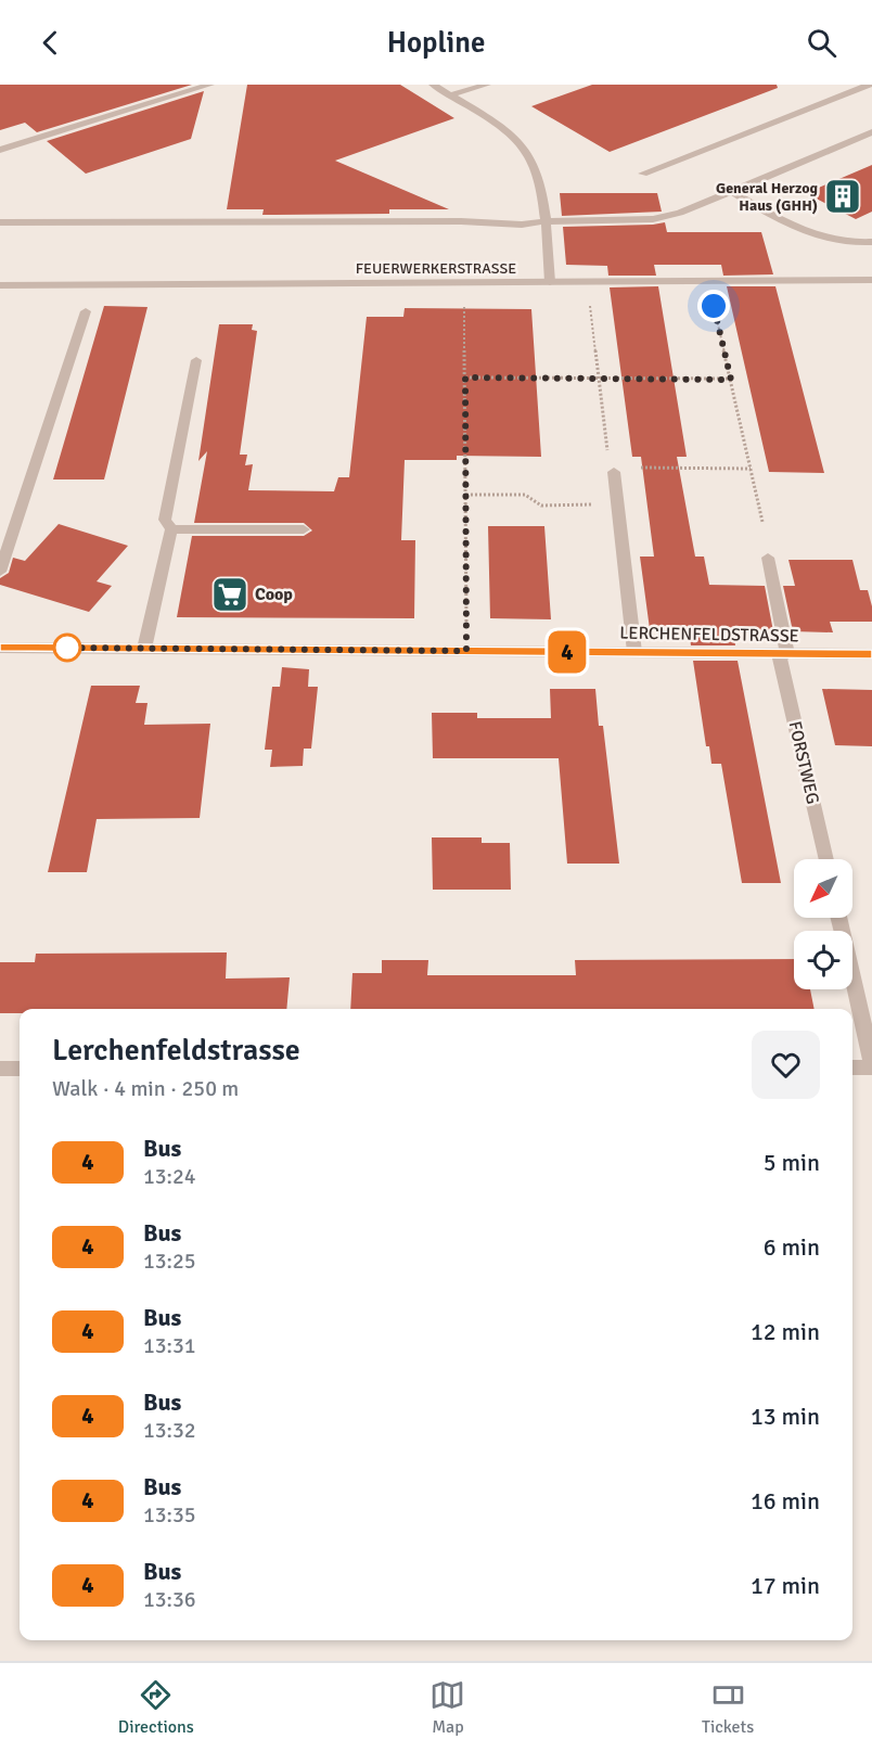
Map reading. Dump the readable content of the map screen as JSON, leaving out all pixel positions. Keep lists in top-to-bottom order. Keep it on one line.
{"streets":{"street":["FEUERWERKERSTRASSE","LERCHENFELDSTRASSE","FORSTWEG"]},"crossings":[["LERCHENFELDSTRASSE","FORSTWEG"]],"places":{"building":["General Herzog Haus (GHH)"],"supermarket":["Coop"]},"lines":["bus line 4"],"north":"bottom left","page":{"header":"Hopline","on_map":"4","heading":["Lerchenfeldstrasse","Walk · 4 min · 250 m"],"list":[{"mark":"4","name":"Bus","note":"13:24","value":"5 min"},{"mark":"4","name":"Bus","note":"13:25","value":"6 min"},{"mark":"4","name":"Bus","note":"13:31","value":"12 min"},{"mark":"4","name":"Bus","note":"13:32","value":"13 min"},{"mark":"4","name":"Bus","note":"13:35","value":"16 min"},{"mark":"4","name":"Bus","note":"13:36","value":"17 min"}],"tabs":["Directions","Map","Tickets"]}}
